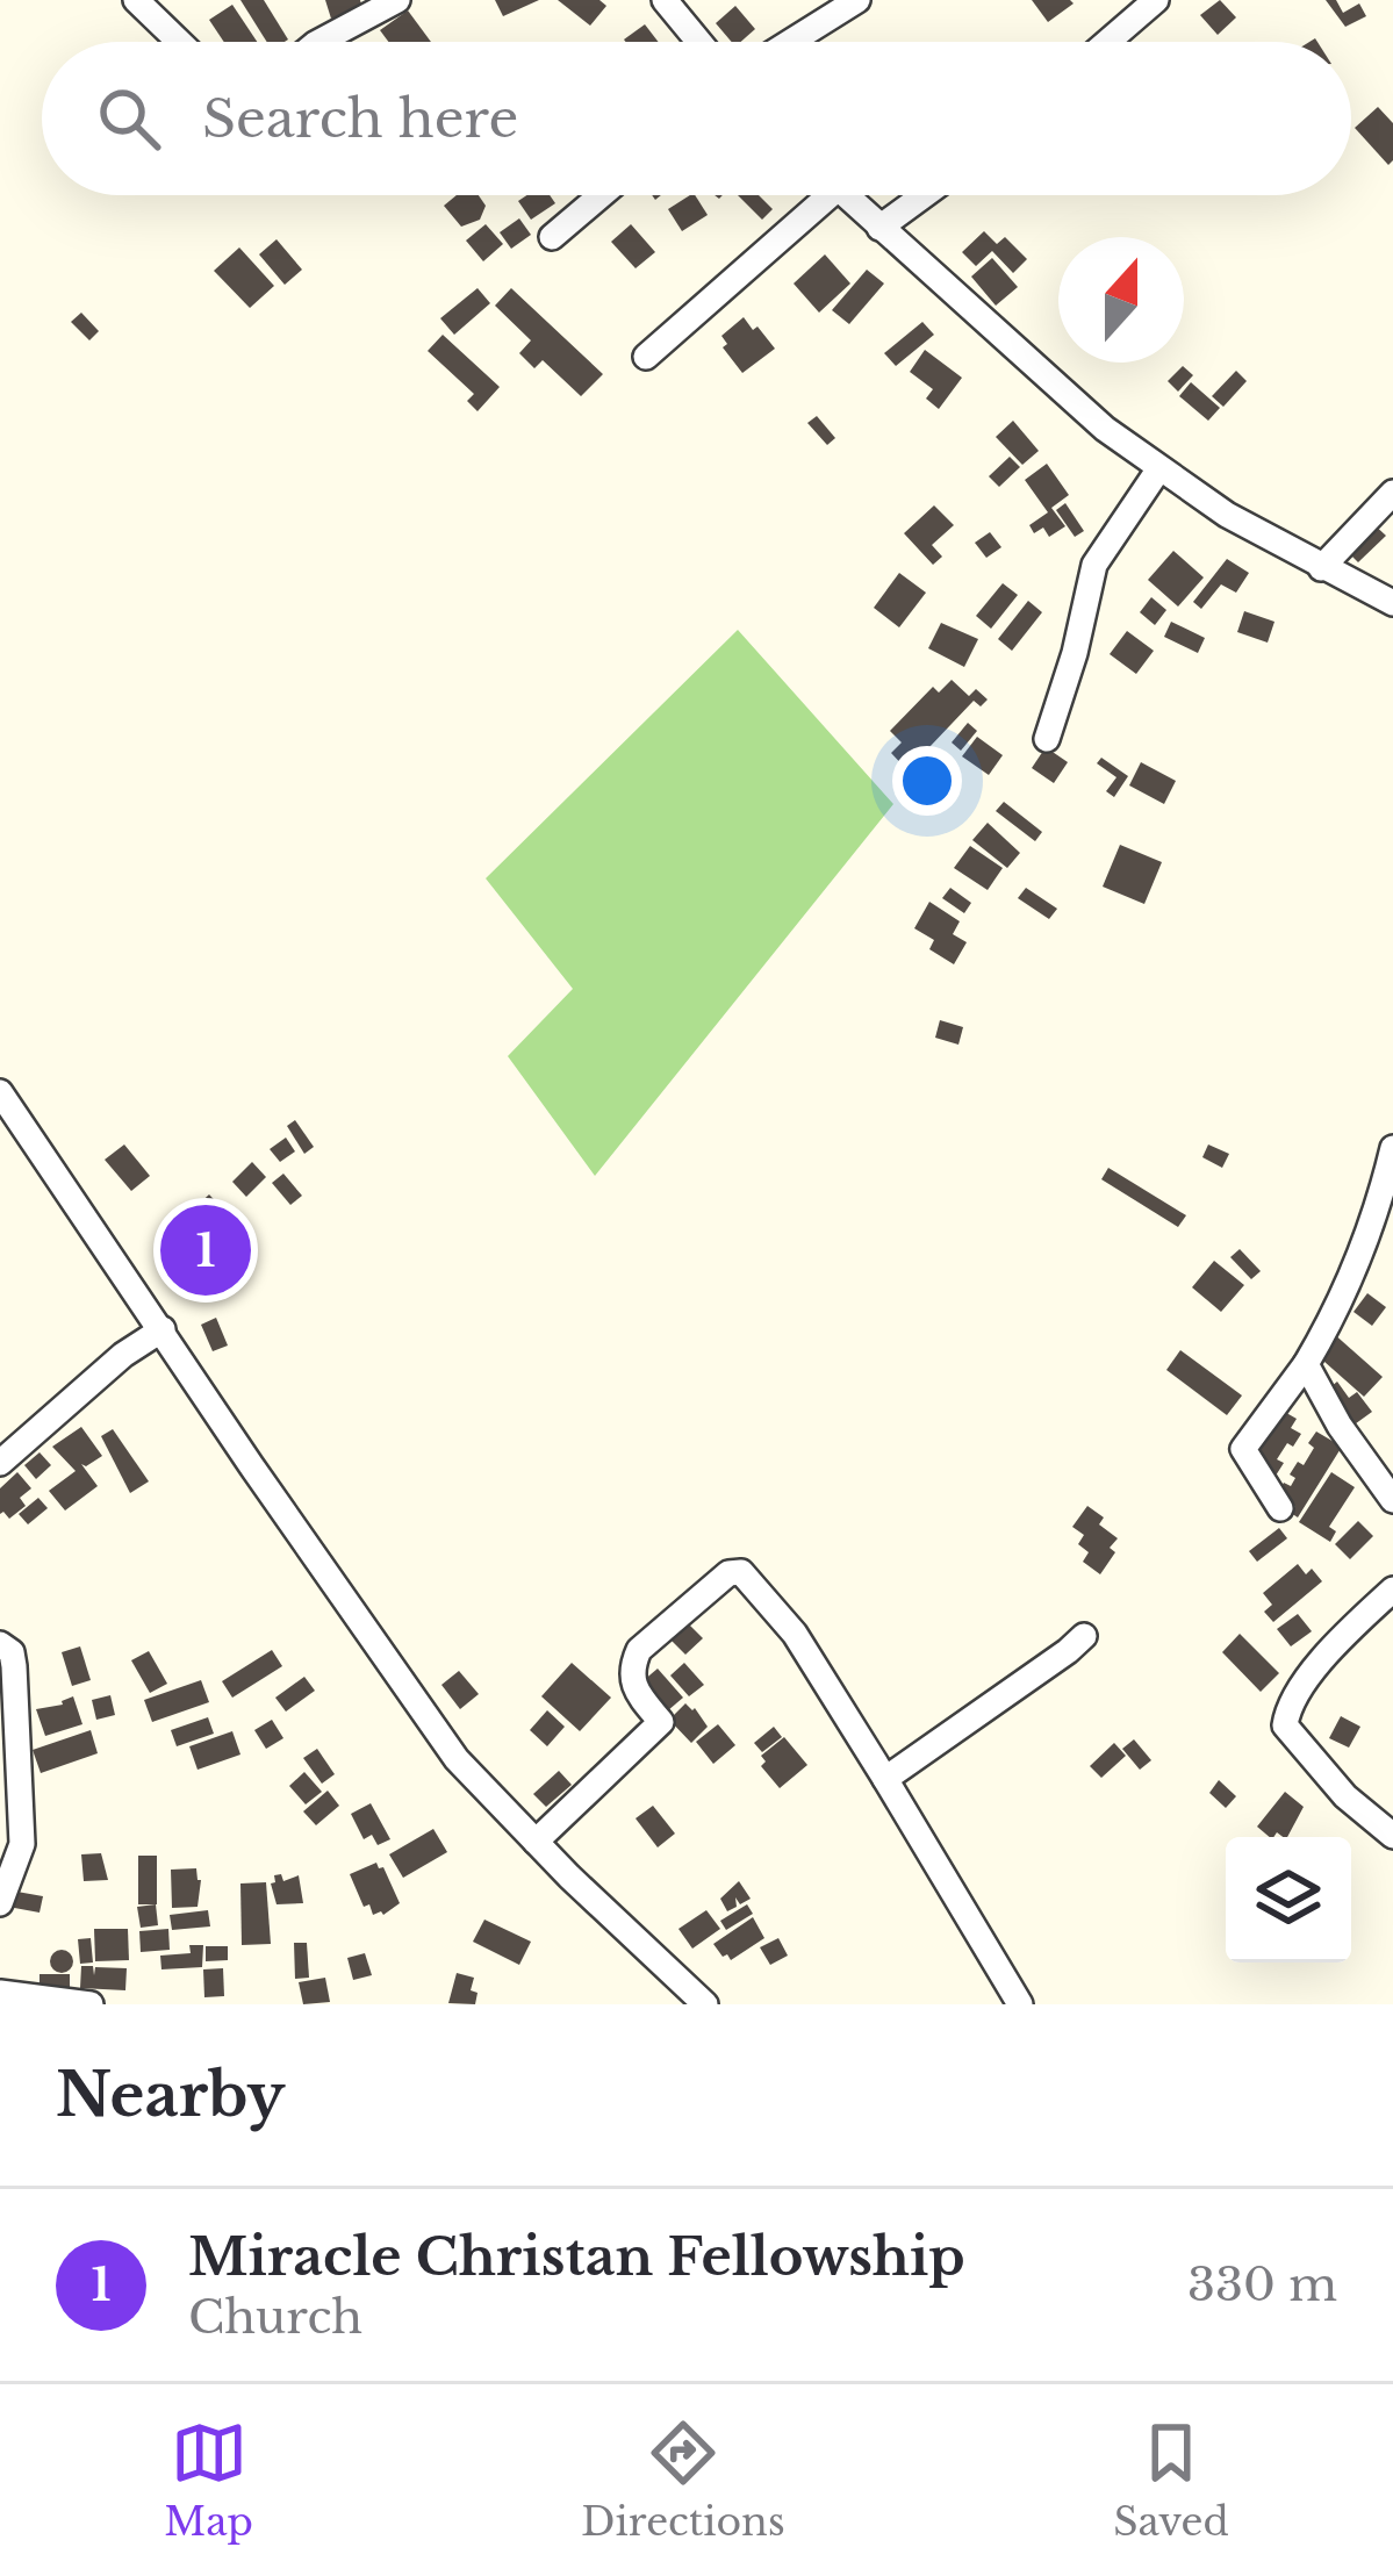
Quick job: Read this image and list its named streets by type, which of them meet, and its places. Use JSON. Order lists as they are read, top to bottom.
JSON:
{
  "north": "top",
  "page": {
    "search": "Search here",
    "pins": "1",
    "heading": "Nearby",
    "list": [
      {
        "mark": "1",
        "name": "Miracle Christan Fellowship",
        "note": "Church",
        "value": "330 m"
      }
    ],
    "nav": ["Map", "Directions", "Saved"]
  }
}
